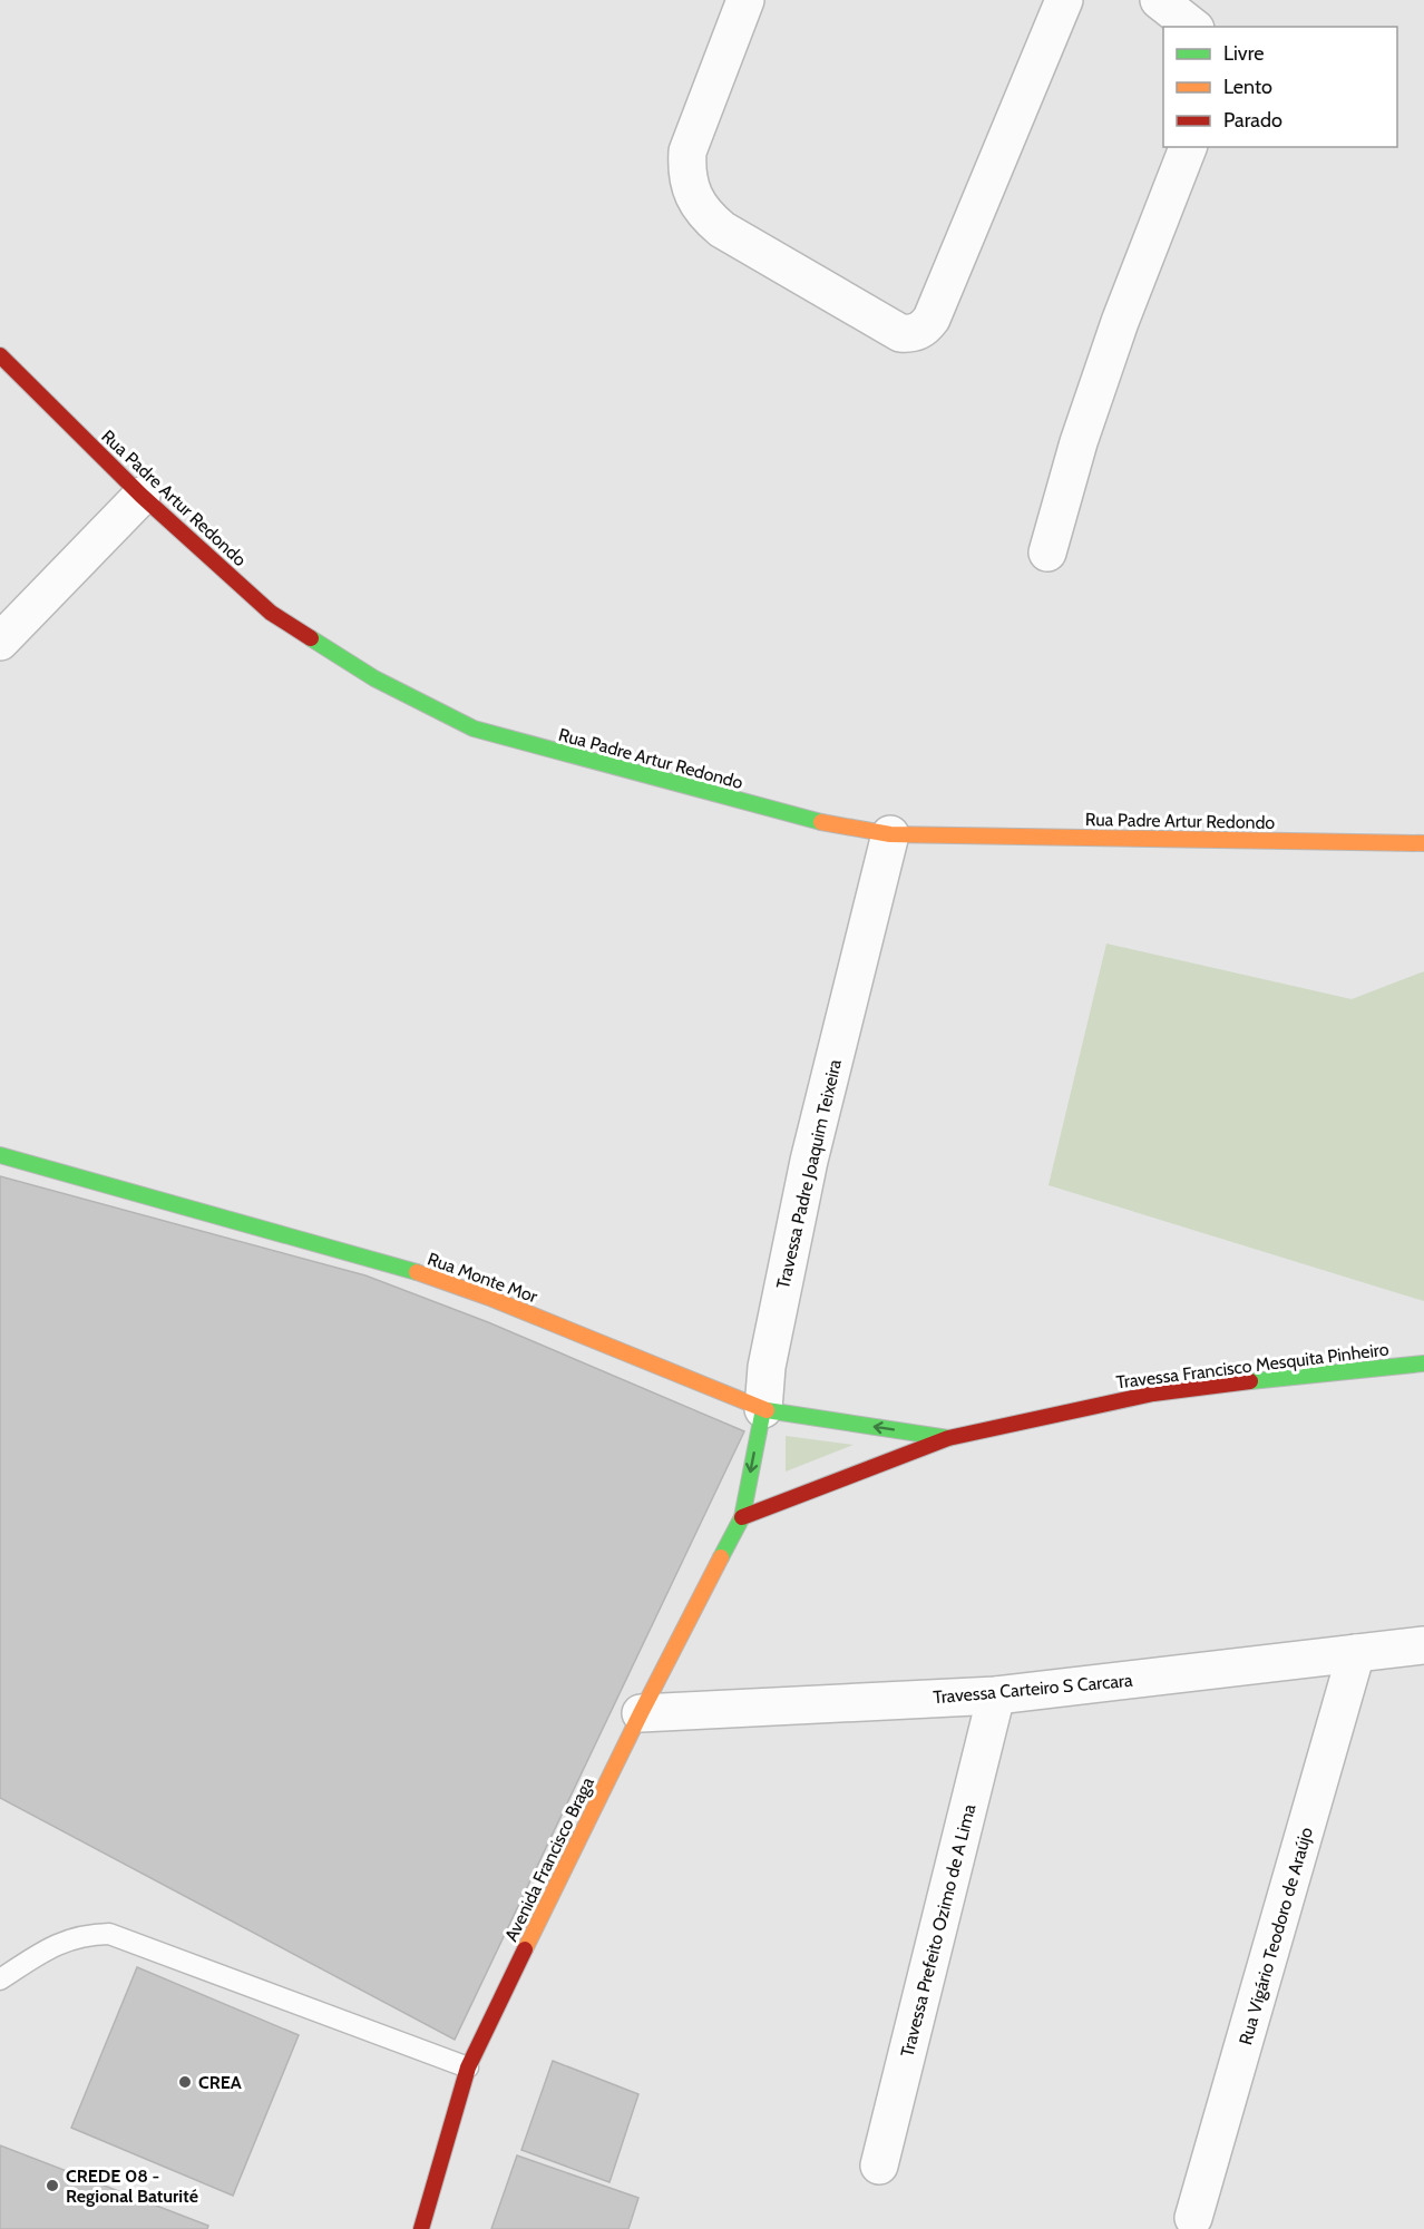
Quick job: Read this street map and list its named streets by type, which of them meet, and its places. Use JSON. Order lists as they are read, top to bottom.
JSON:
{
  "streets": {
    "street": [
      "Rua Padre Artur Redondo",
      "Travessa Padre Joaquim Teixeira",
      "Rua Monte Mor",
      "Travessa Francisco Mesquita Pinheiro",
      "Travessa Carteiro S Carcara",
      "Avenida Francisco Braga",
      "Travessa Prefeito Ozimo de A Lima",
      "Rua Vigário Teodoro de Araújo"
    ]
  },
  "crossings": [
    ["Rua Padre Artur Redondo", "Travessa Padre Joaquim Teixeira"],
    ["Travessa Padre Joaquim Teixeira", "Rua Monte Mor"],
    ["Travessa Padre Joaquim Teixeira", "Travessa Francisco Mesquita Pinheiro"],
    ["Travessa Padre Joaquim Teixeira", "Avenida Francisco Braga"],
    ["Rua Monte Mor", "Travessa Francisco Mesquita Pinheiro"],
    ["Travessa Francisco Mesquita Pinheiro", "Avenida Francisco Braga"],
    ["Travessa Carteiro S Carcara", "Avenida Francisco Braga"],
    ["Travessa Carteiro S Carcara", "Travessa Prefeito Ozimo de A Lima"],
    ["Travessa Carteiro S Carcara", "Rua Vigário Teodoro de Araújo"]
  ],
  "places": ["CREA", "CREDE 08 - Regional Baturité"],
  "legend": ["Livre", "Lento", "Parado"]
}
